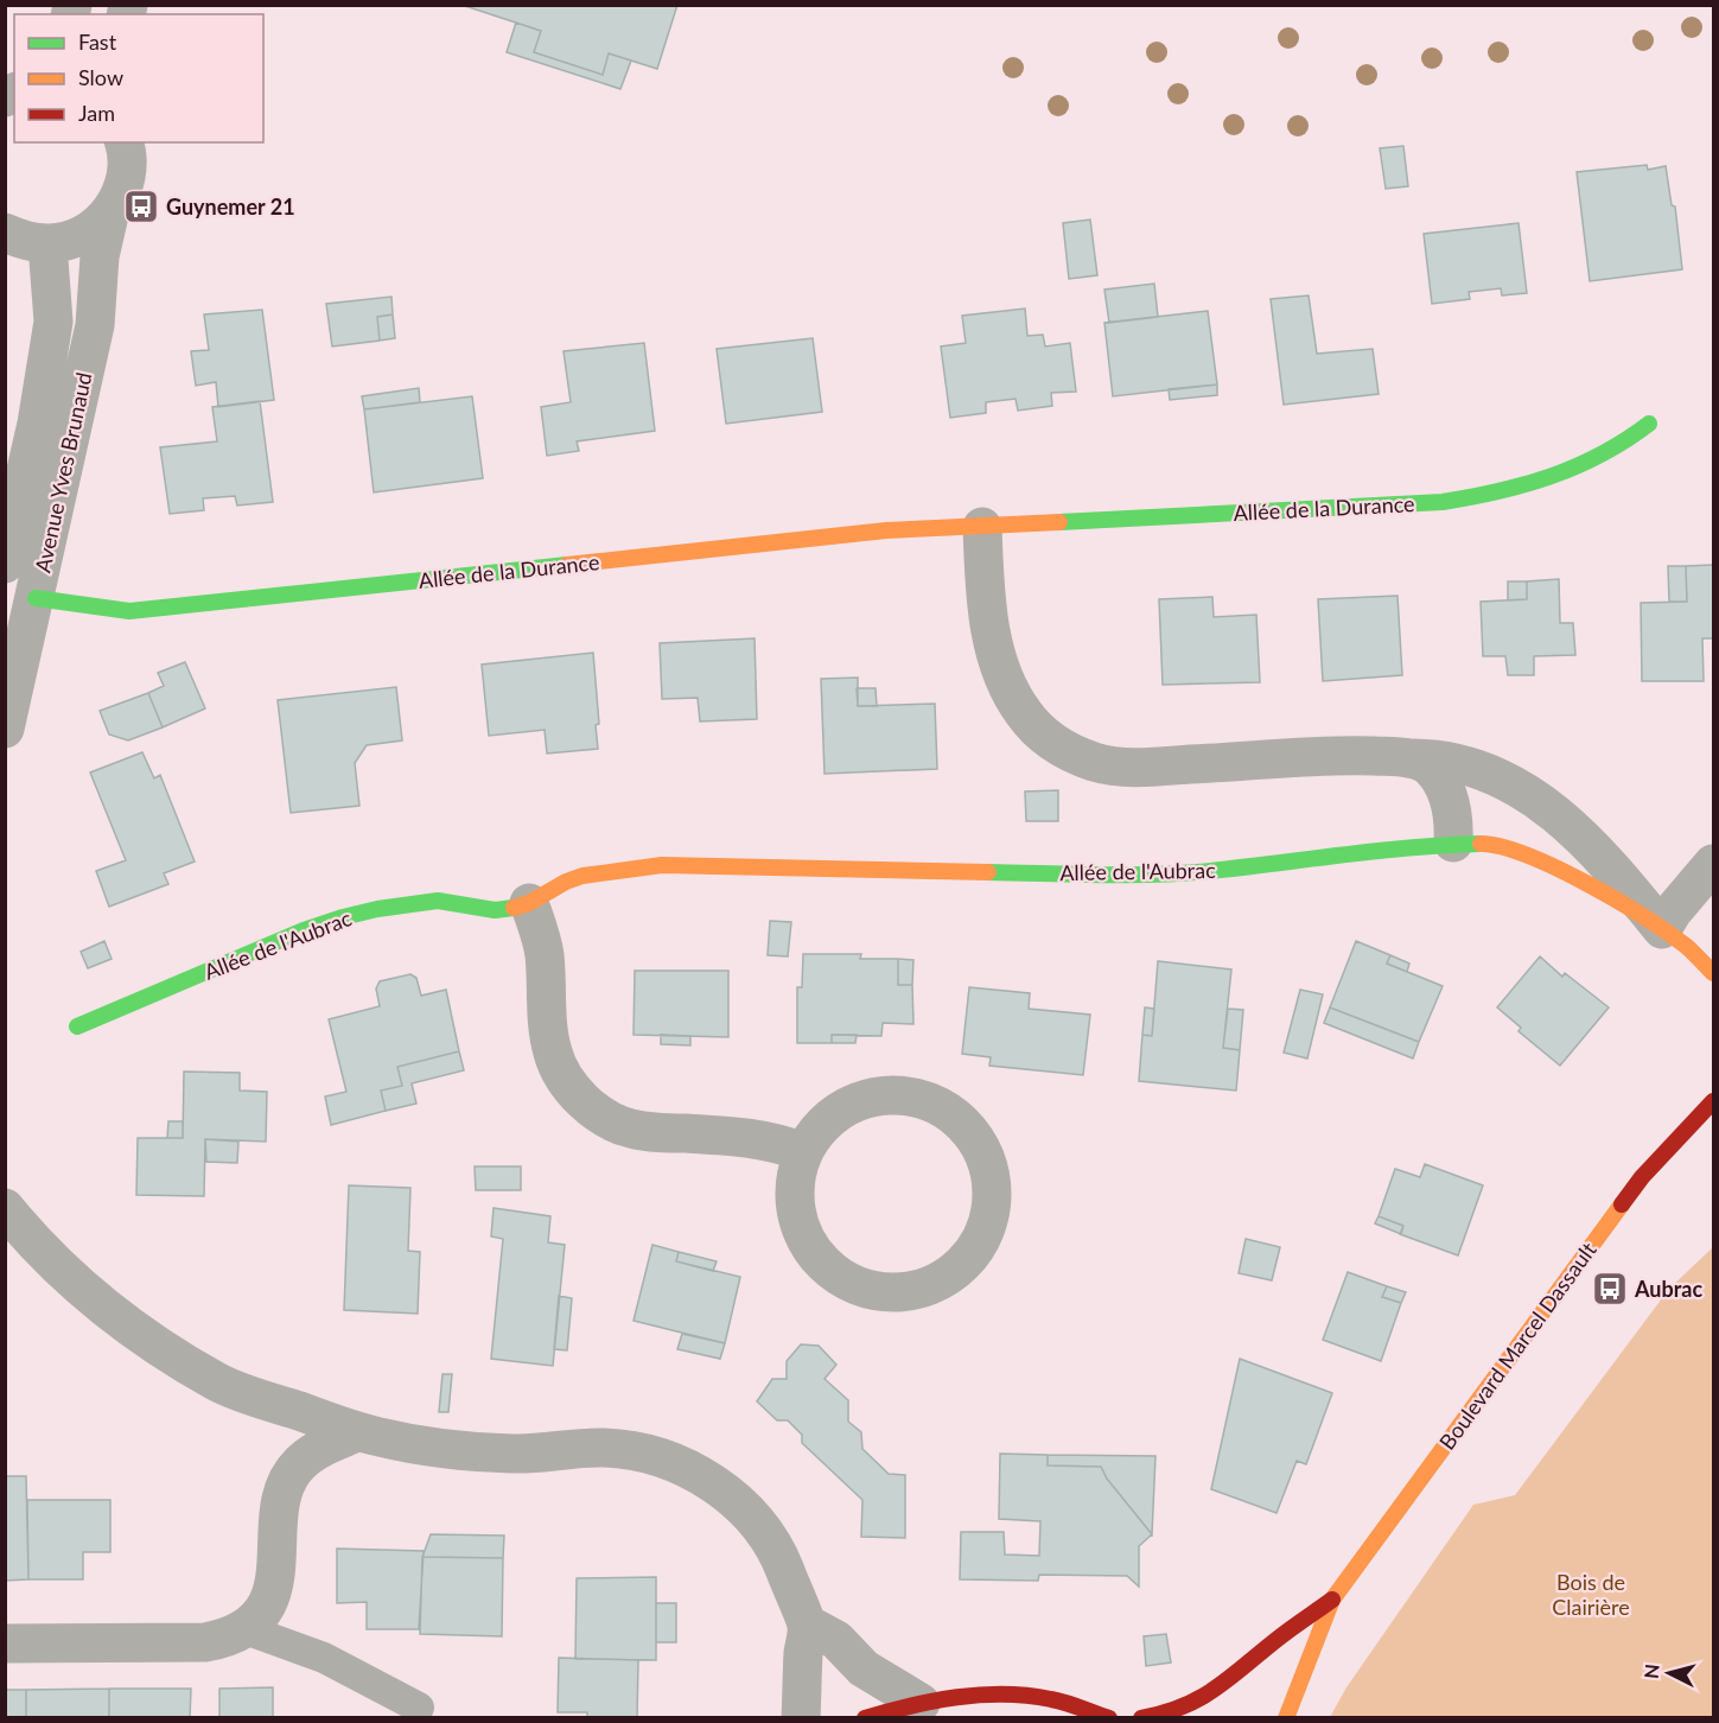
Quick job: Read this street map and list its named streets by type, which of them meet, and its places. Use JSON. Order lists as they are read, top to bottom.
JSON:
{
  "streets": {
    "street": [
      "Avenue Yves Brunaud",
      "Allée de la Durance",
      "Allée de l'Aubrac",
      "Boulevard Marcel Dassault"
    ]
  },
  "crossings": [
    ["Avenue Yves Brunaud", "Allée de la Durance"]
  ],
  "parks": ["Bois de Clairière"],
  "places": {
    "bus stop": ["Guynemer 21", "Aubrac"]
  },
  "legend": ["Fast", "Slow", "Jam"],
  "north": "left"
}
